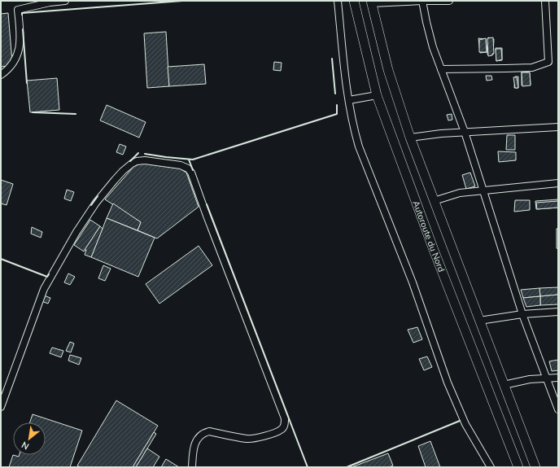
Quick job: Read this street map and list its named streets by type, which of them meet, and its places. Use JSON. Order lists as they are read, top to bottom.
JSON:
{
  "streets": {
    "highway": ["Autoroute du Nord"]
  },
  "north": "bottom left"
}
